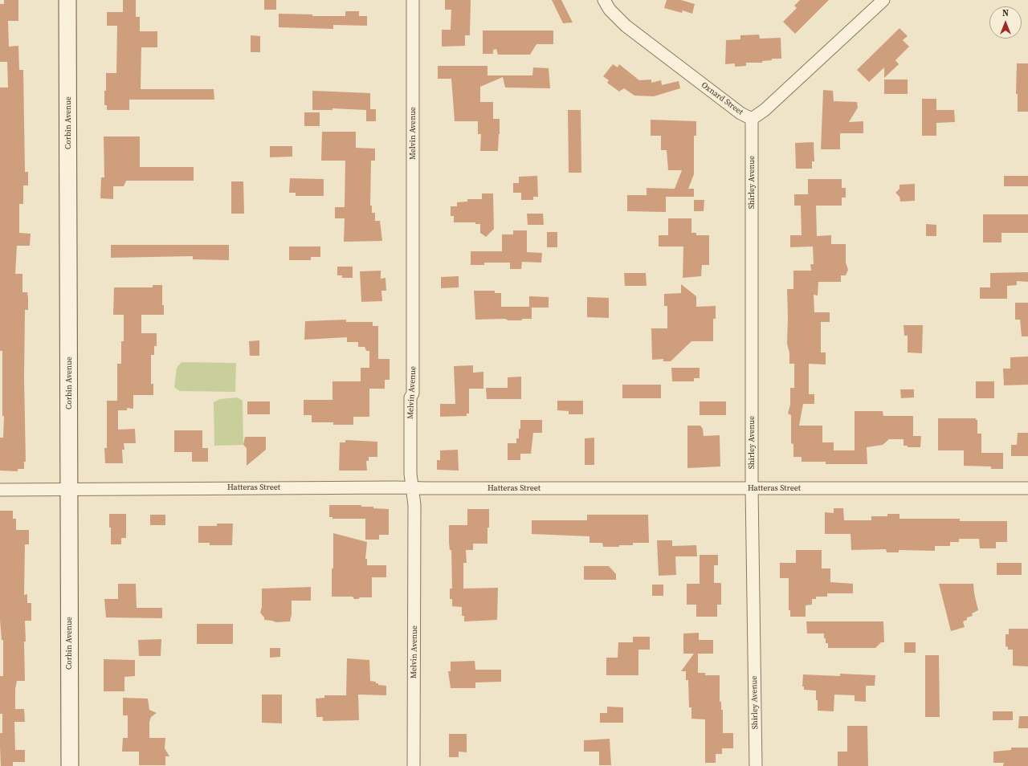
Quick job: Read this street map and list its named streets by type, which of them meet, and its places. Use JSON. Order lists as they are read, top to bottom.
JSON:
{
  "streets": {
    "main road": ["Corbin Avenue"],
    "street": [
      "Oxnard Street",
      "Melvin Avenue",
      "Shirley Avenue",
      "Hatteras Street"
    ]
  },
  "crossings": [
    ["Oxnard Street", "Shirley Avenue"],
    ["Corbin Avenue", "Hatteras Street"],
    ["Melvin Avenue", "Hatteras Street"],
    ["Shirley Avenue", "Hatteras Street"]
  ],
  "north": "top"
}
